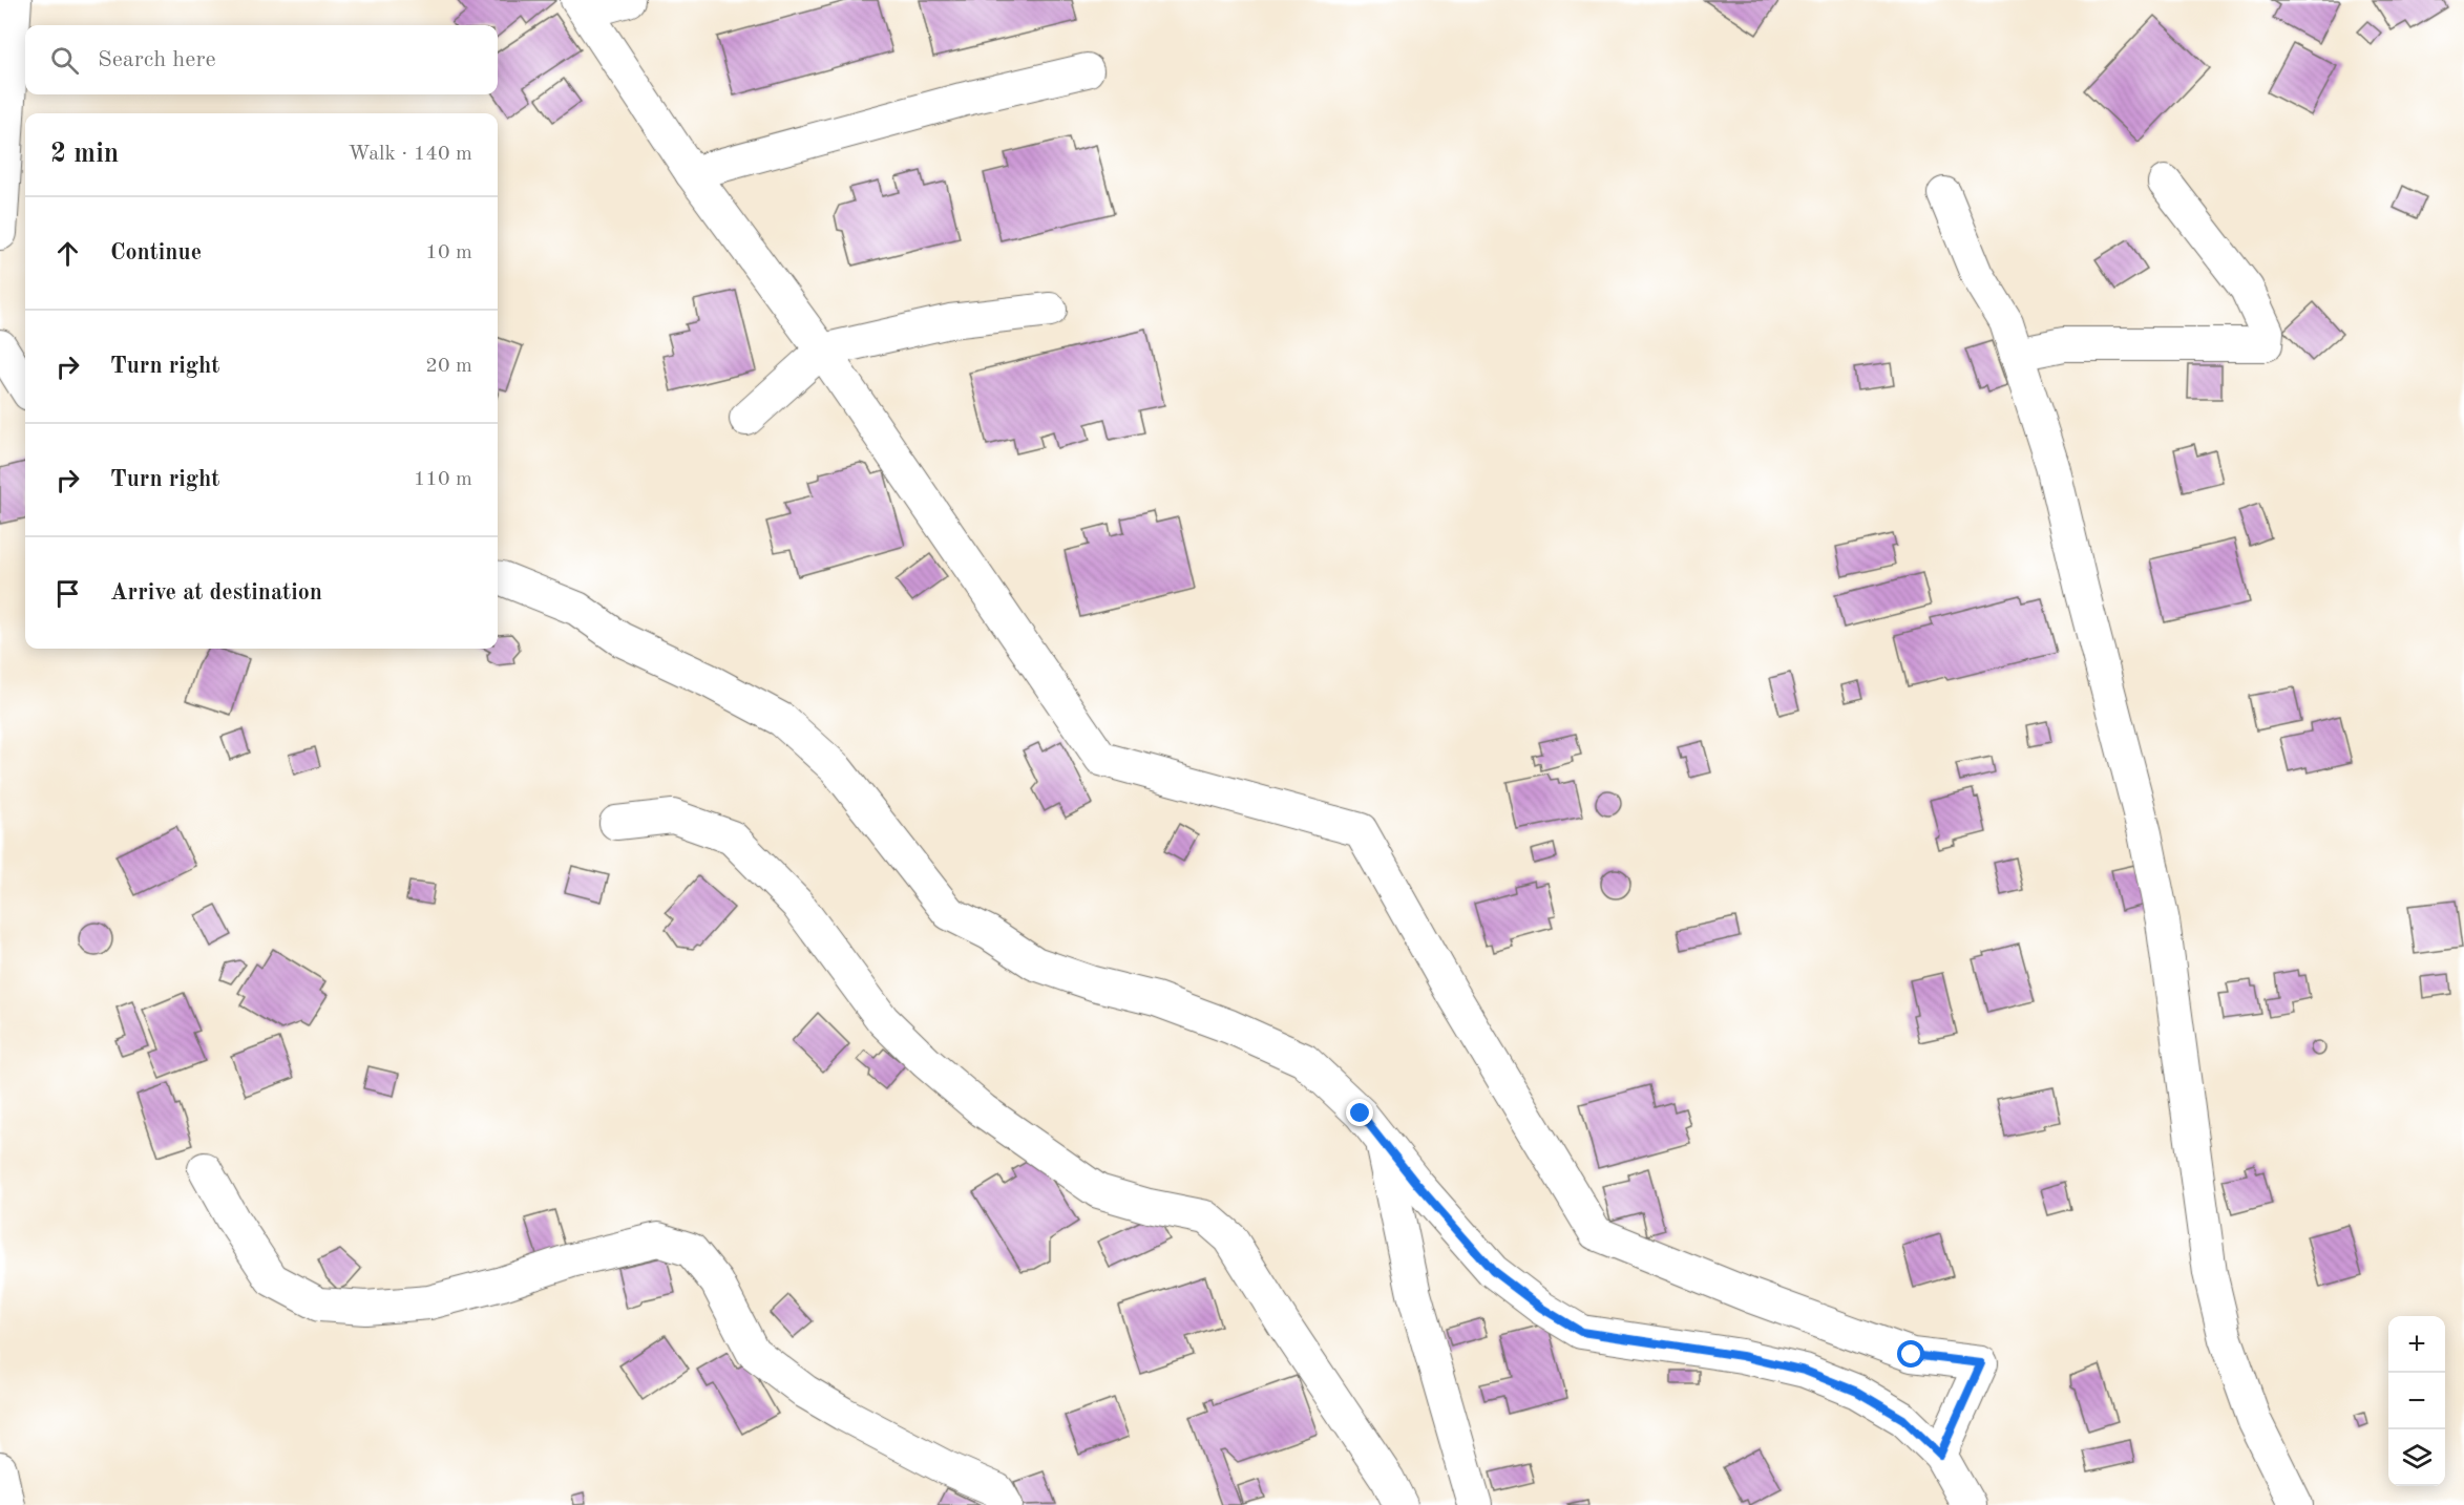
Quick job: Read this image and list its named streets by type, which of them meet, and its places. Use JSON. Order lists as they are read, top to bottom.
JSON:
{
  "page": {
    "search": "Search here",
    "heading": ["2 min", "Walk · 140 m"],
    "list": [
      ["Continue", "10 m"],
      ["Turn right", "20 m"],
      ["Turn right", "110 m"],
      "Arrive at destination"
    ],
    "map_buttons": ["+", "−"]
  }
}
